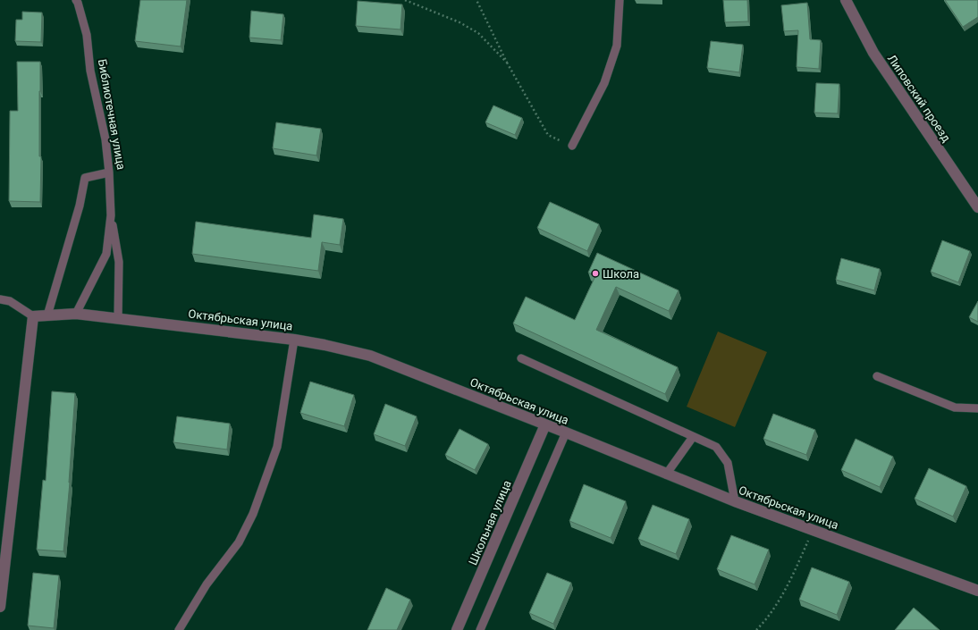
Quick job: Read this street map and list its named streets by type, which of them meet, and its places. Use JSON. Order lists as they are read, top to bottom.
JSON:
{
  "streets": {
    "street": ["Липовский проезд", "Октябрьская улица", "Школьная улица"],
    "lane": ["Библиотечная улица"]
  },
  "crossings": [
    ["Библиотечная улица", "Октябрьская улица"],
    ["Октябрьская улица", "Школьная улица"]
  ],
  "places": ["Школа"]
}
